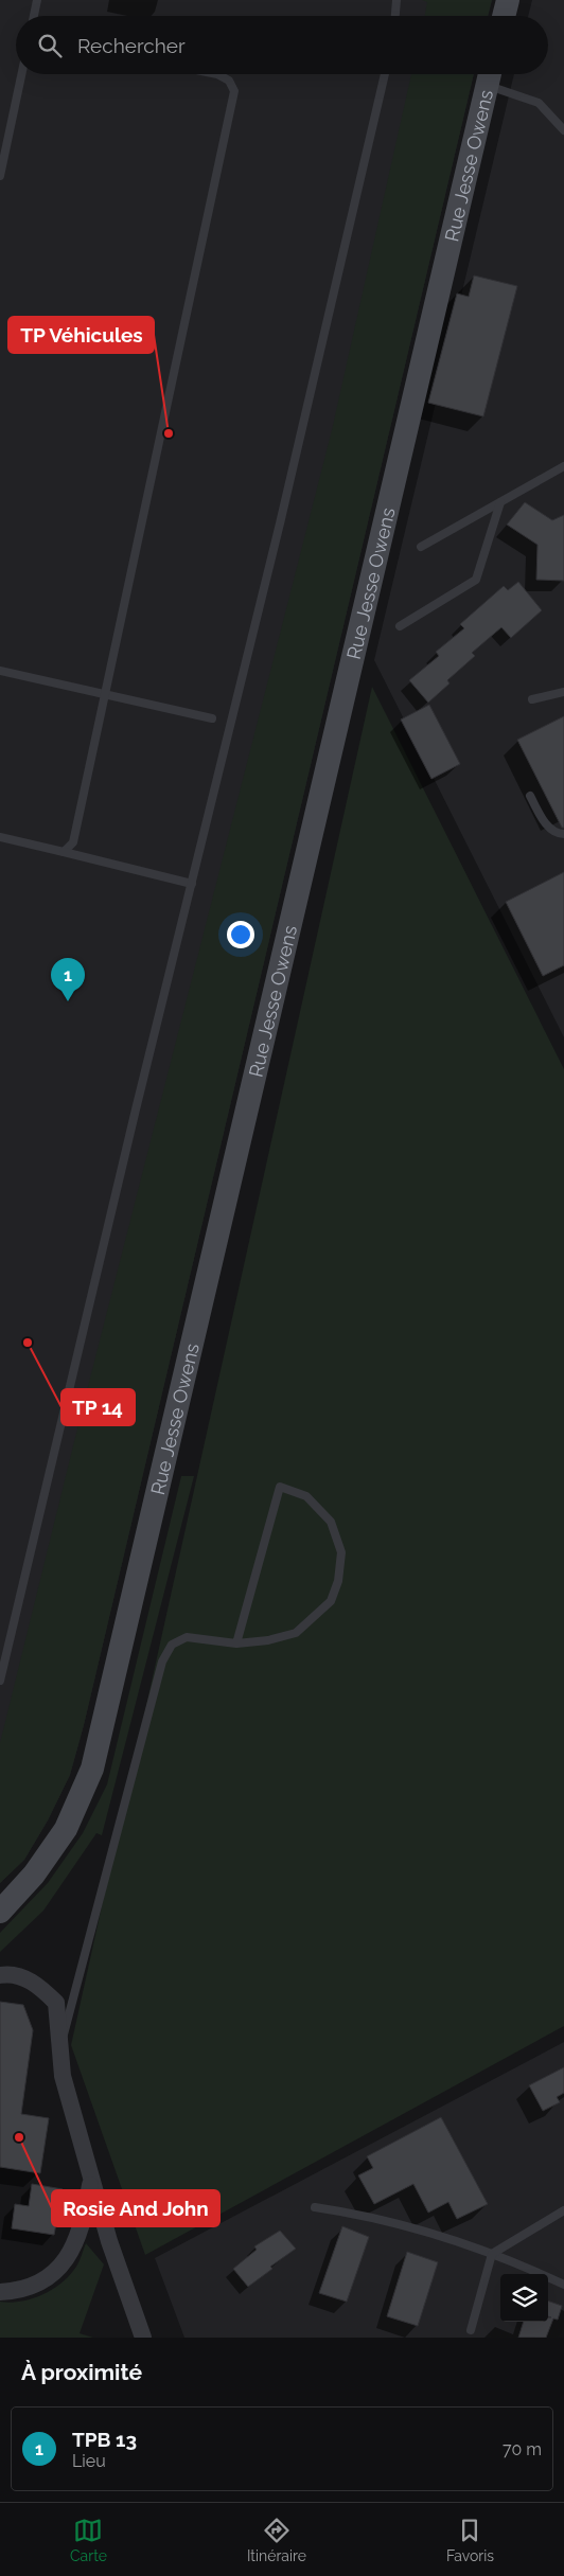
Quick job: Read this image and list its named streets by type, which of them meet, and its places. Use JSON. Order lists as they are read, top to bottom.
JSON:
{
  "streets": {
    "main road": ["Rue Jesse Owens"]
  },
  "places": ["TP Véhicules", "TP 14", "Rosie And John"],
  "page": {
    "search": "Rechercher",
    "pins": "1",
    "heading": "À proximité",
    "list": [
      {
        "mark": "1",
        "name": "TPB 13",
        "note": "Lieu",
        "value": "70 m"
      }
    ],
    "nav": ["Carte", "Itinéraire", "Favoris"]
  }
}
